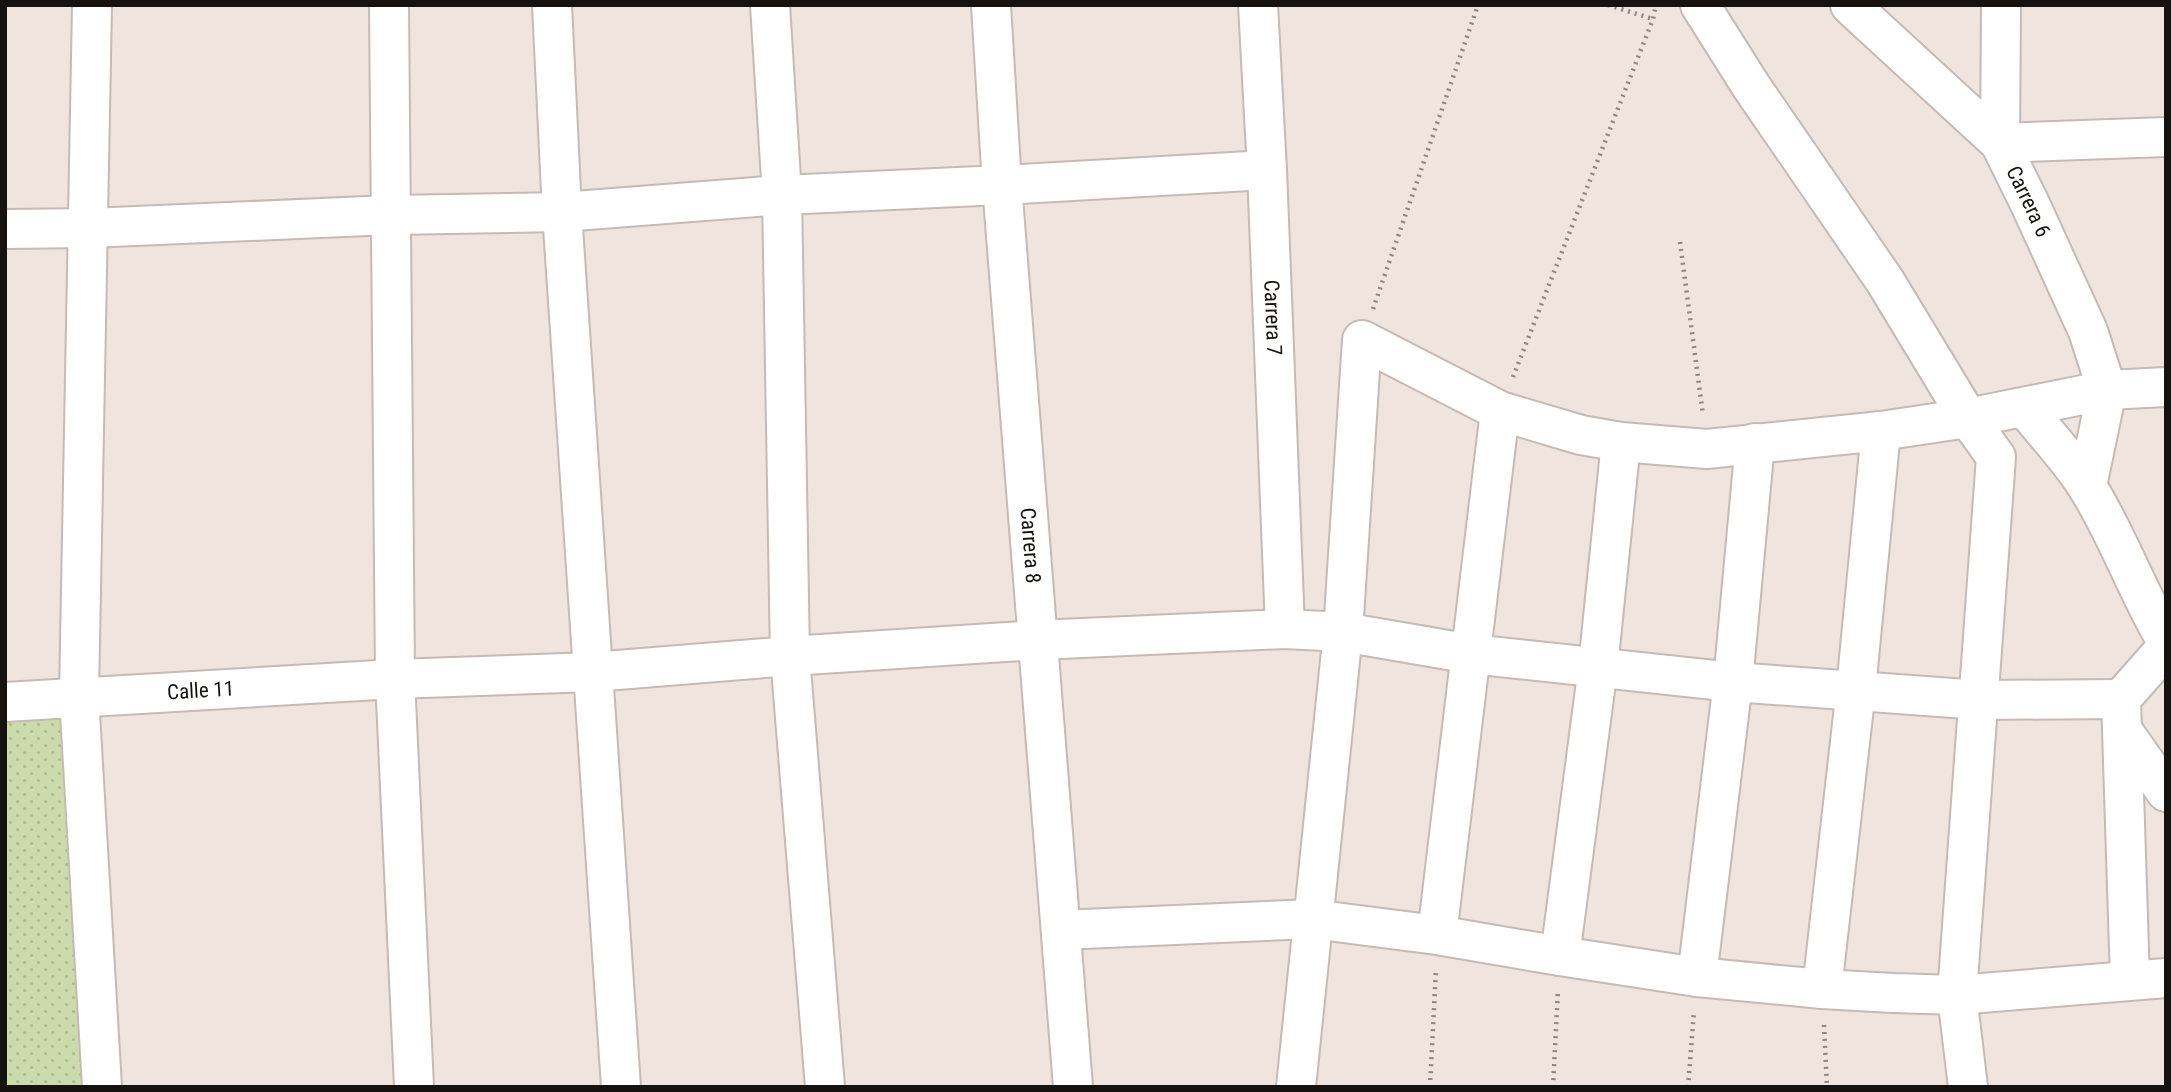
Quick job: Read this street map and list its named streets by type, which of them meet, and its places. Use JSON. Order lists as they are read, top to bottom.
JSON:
{
  "streets": {
    "street": [
      "Carrera 6",
      "Carrera 7",
      "Carrera 8",
      "Calle 11"
    ]
  },
  "crossings": [
    ["Carrera 7", "Calle 11"],
    ["Carrera 8", "Calle 11"]
  ]
}
